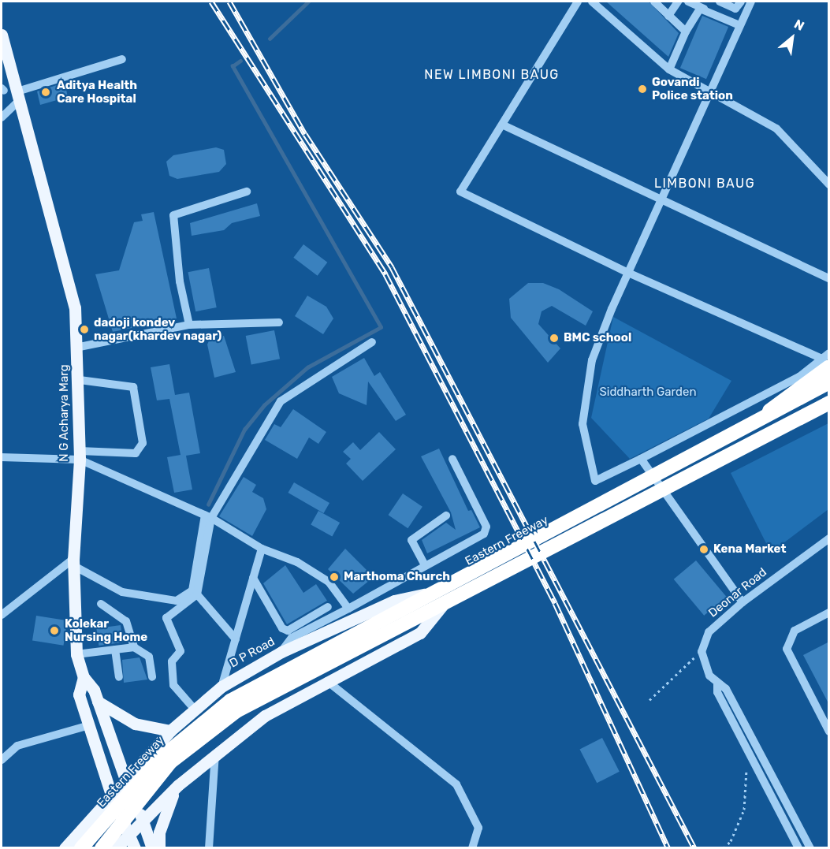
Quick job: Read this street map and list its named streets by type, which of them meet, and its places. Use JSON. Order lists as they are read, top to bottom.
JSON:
{
  "streets": {
    "highway": ["Eastern Freeway"],
    "main road": ["N G Acharya Marg", "D P Road"],
    "street": ["Deonar Road"]
  },
  "crossings": [
    ["N G Acharya Marg", "D P Road"],
    ["Eastern Freeway", "D P Road"]
  ],
  "districts": ["NEW LIMBONI BAUG", "LIMBONI BAUG"],
  "parks": ["Siddharth Garden"],
  "places": [
    "Govandi Police station",
    "Aditya Health Care Hospital",
    "dadoji kondev nagar(khardev nagar)",
    "BMC school",
    "Kena Market",
    "Marthoma Church",
    "Kolekar Nursing Home"
  ],
  "north": "top right"
}
